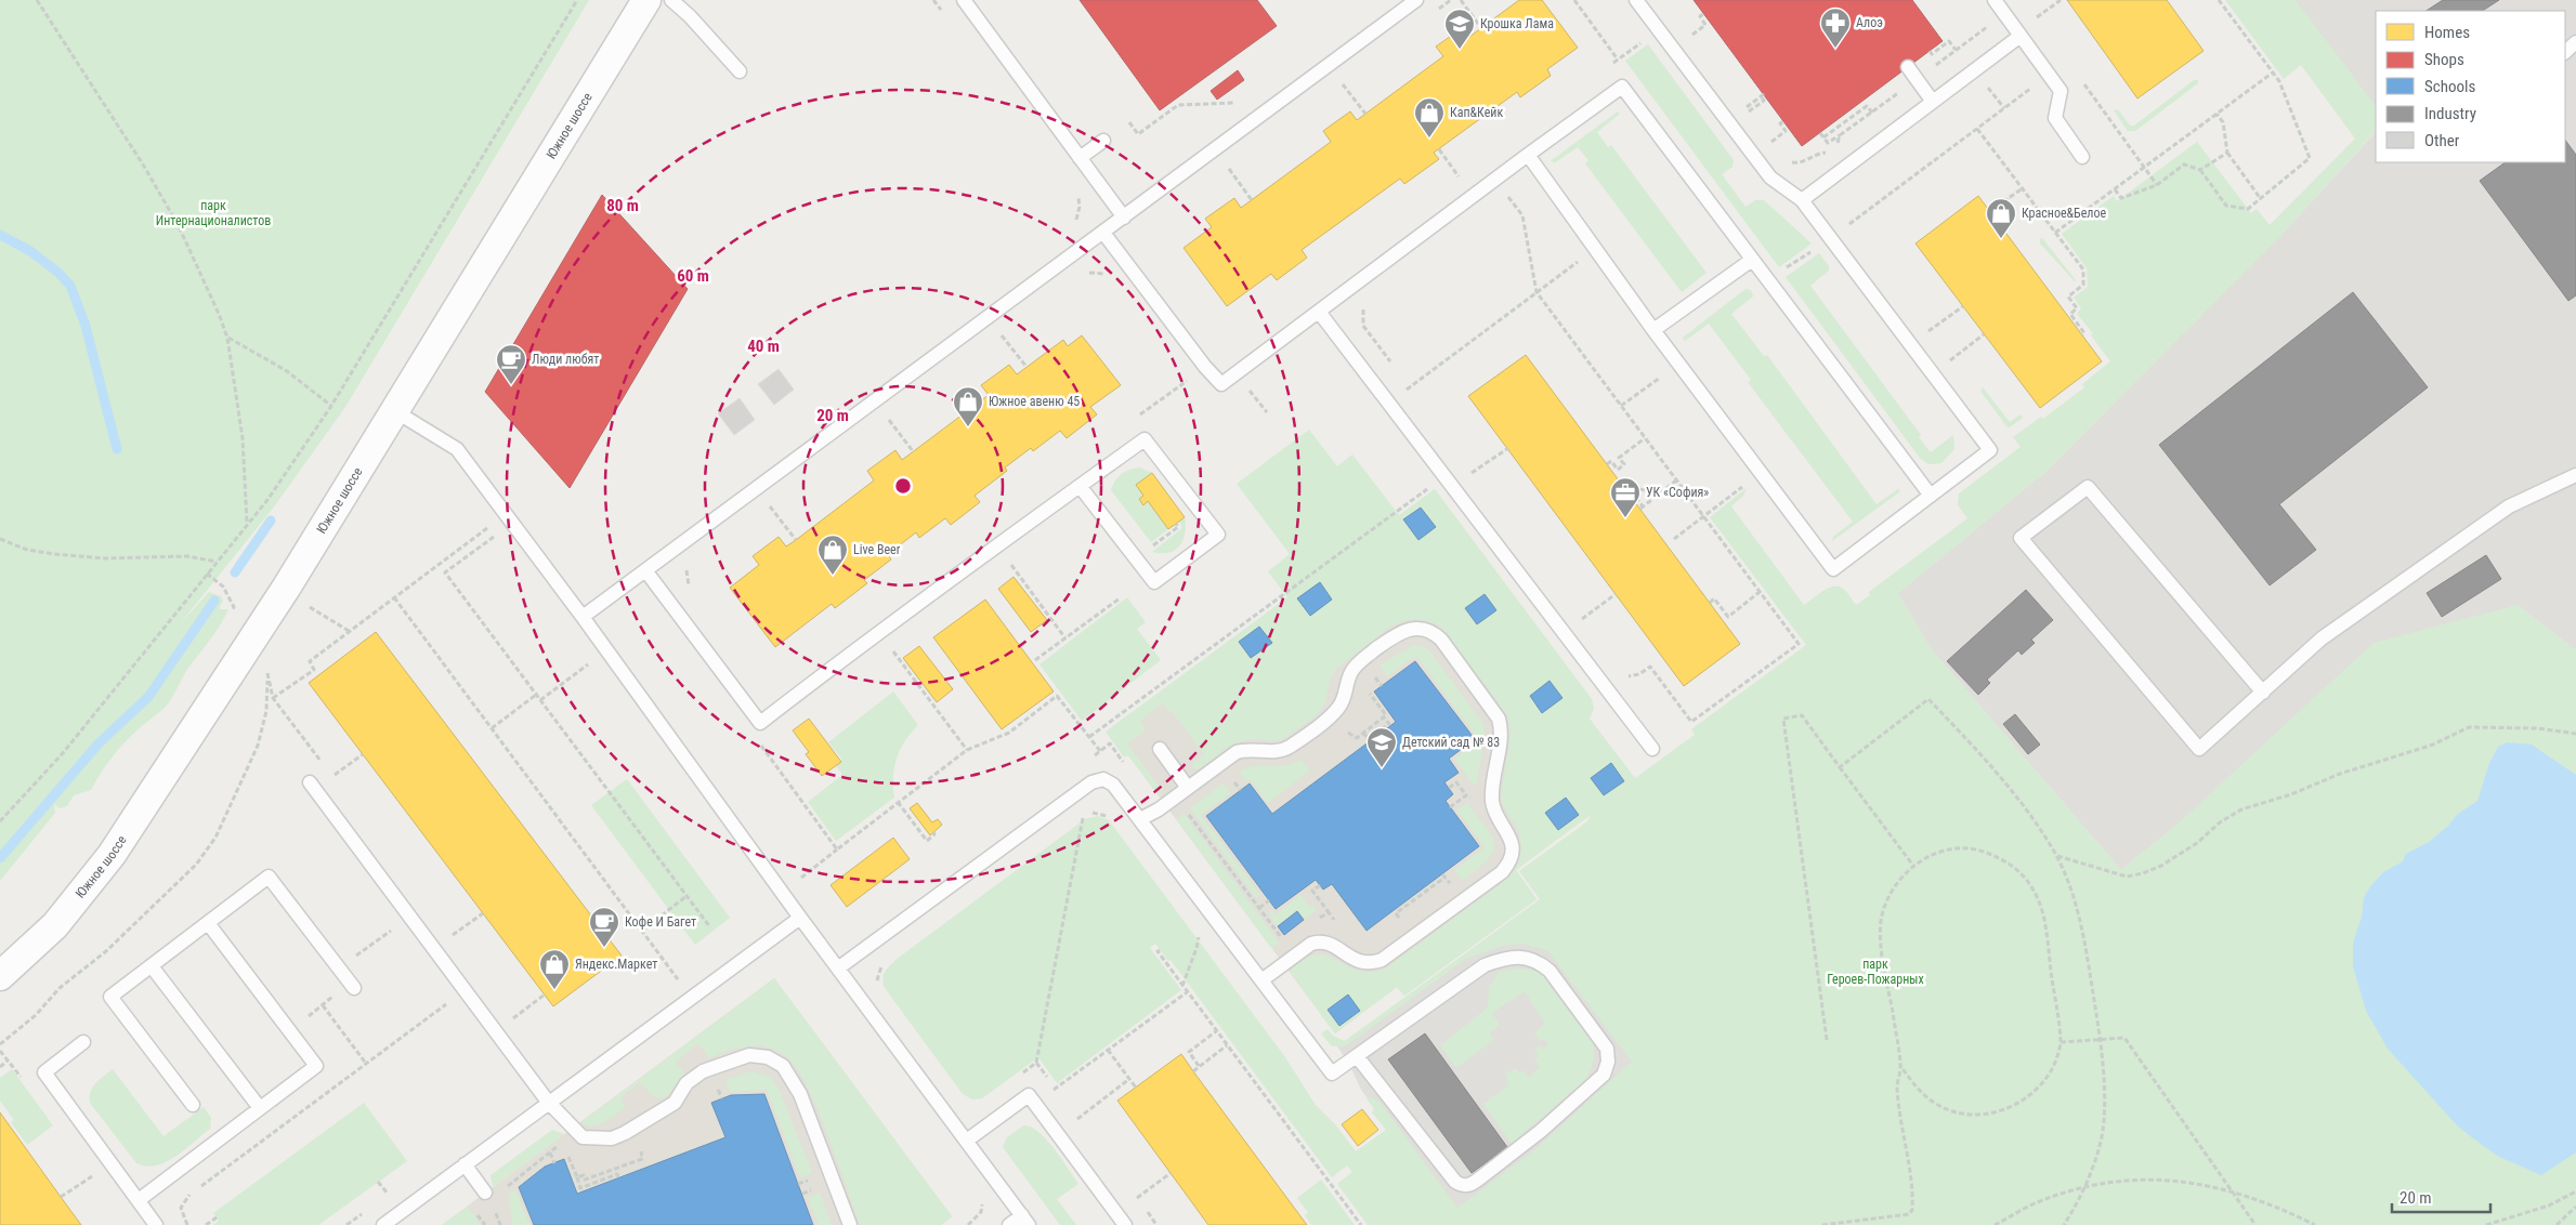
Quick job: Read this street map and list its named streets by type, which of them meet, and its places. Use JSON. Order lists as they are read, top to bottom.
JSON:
{
  "streets": {
    "street": ["Южное шоссе"]
  },
  "parks": ["парк Интернационалистов", "парк Героев-Пожарных"],
  "places": {
    "pharmacy": ["Алоэ"],
    "school or university": ["Крошка Лама", "Детский сад № 83"],
    "shop": [
      "Кап&Кейк",
      "Красное&Белое",
      "Южное авеню 45",
      "Live Beer",
      "Яндекс.Маркет"
    ],
    "cafe": ["Люди любят", "Кофе И Багет"],
    "office": ["УК «София»"]
  },
  "legend": [
    "Homes",
    "Shops",
    "Schools",
    "Industry",
    "Other"
  ],
  "scale_bar": "20 m",
  "rings": [
    "80 m",
    "60 m",
    "40 m",
    "20 m"
  ]
}
